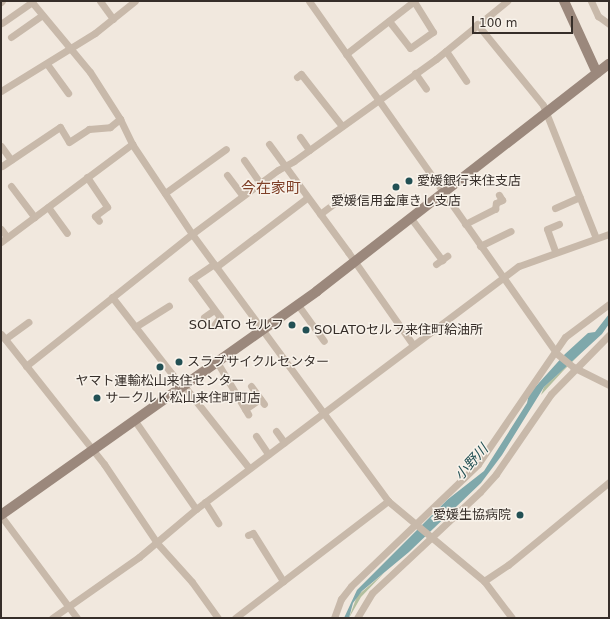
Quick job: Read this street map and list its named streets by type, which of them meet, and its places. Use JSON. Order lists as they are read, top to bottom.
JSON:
{
  "districts": ["今在家町"],
  "water": ["小野川"],
  "places": [
    "愛媛銀行来住支店",
    "愛媛信用金庫きし支店",
    "SOLATO セルフ",
    "SOLATOセルフ来住町給油所",
    "スラブサイクルセンター",
    "ヤマト運輸松山来住センター",
    "サークルＫ松山来住町町店",
    "愛媛生協病院"
  ],
  "scale_bar": "100 m"
}
